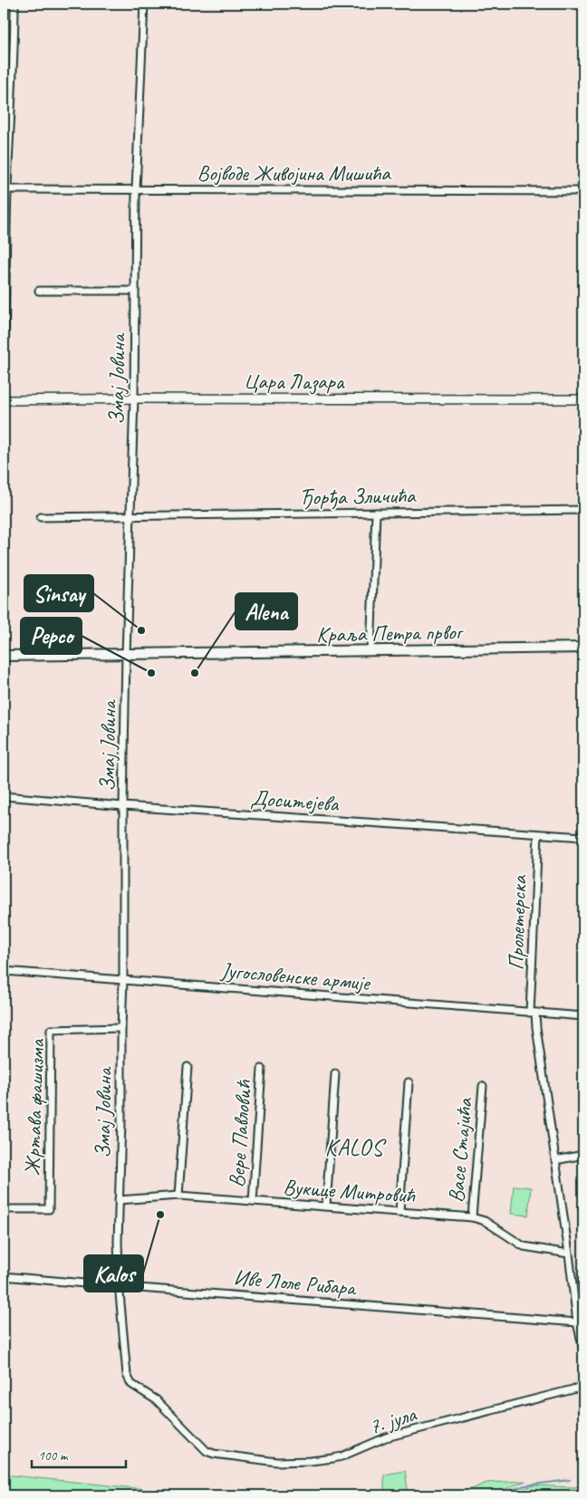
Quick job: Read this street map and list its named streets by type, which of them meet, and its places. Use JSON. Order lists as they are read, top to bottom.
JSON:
{
  "streets": {
    "main road": ["Краља Петра првог"],
    "street": [
      "Војводе Живојина Мишића",
      "Змај Јовина",
      "Цара Лазара",
      "Ђорђа Зличића",
      "Доситејева",
      "Пролетерска",
      "Југословенске армије",
      "Жртава фашизма",
      "Вере Павловић",
      "Васе Стајића",
      "Вукице Митровић",
      "Иве Лоле Рибара",
      "7. јула"
    ]
  },
  "crossings": [
    ["Војводе Живојина Мишића", "Змај Јовина"],
    ["Змај Јовина", "Цара Лазара"],
    ["Змај Јовина", "Ђорђа Зличића"],
    ["Змај Јовина", "Краља Петра првог"],
    ["Змај Јовина", "Доситејева"],
    ["Змај Јовина", "Југословенске армије"],
    ["Змај Јовина", "Жртава фашизма"],
    ["Змај Јовина", "Вукице Митровић"],
    ["Змај Јовина", "Иве Лоле Рибара"],
    ["Змај Јовина", "7. јула"],
    ["Доситејева", "Пролетерска"],
    ["Пролетерска", "Југословенске армије"],
    ["Пролетерска", "Вукице Митровић"],
    ["Пролетерска", "Иве Лоле Рибара"],
    ["Вере Павловић", "Вукице Митровић"],
    ["Васе Стајића", "Вукице Митровић"]
  ],
  "districts": ["KALOS"],
  "places": [
    "Sinsay",
    "Pepco",
    "Alena",
    "Kalos"
  ],
  "scale_bar": "100 m"
}
